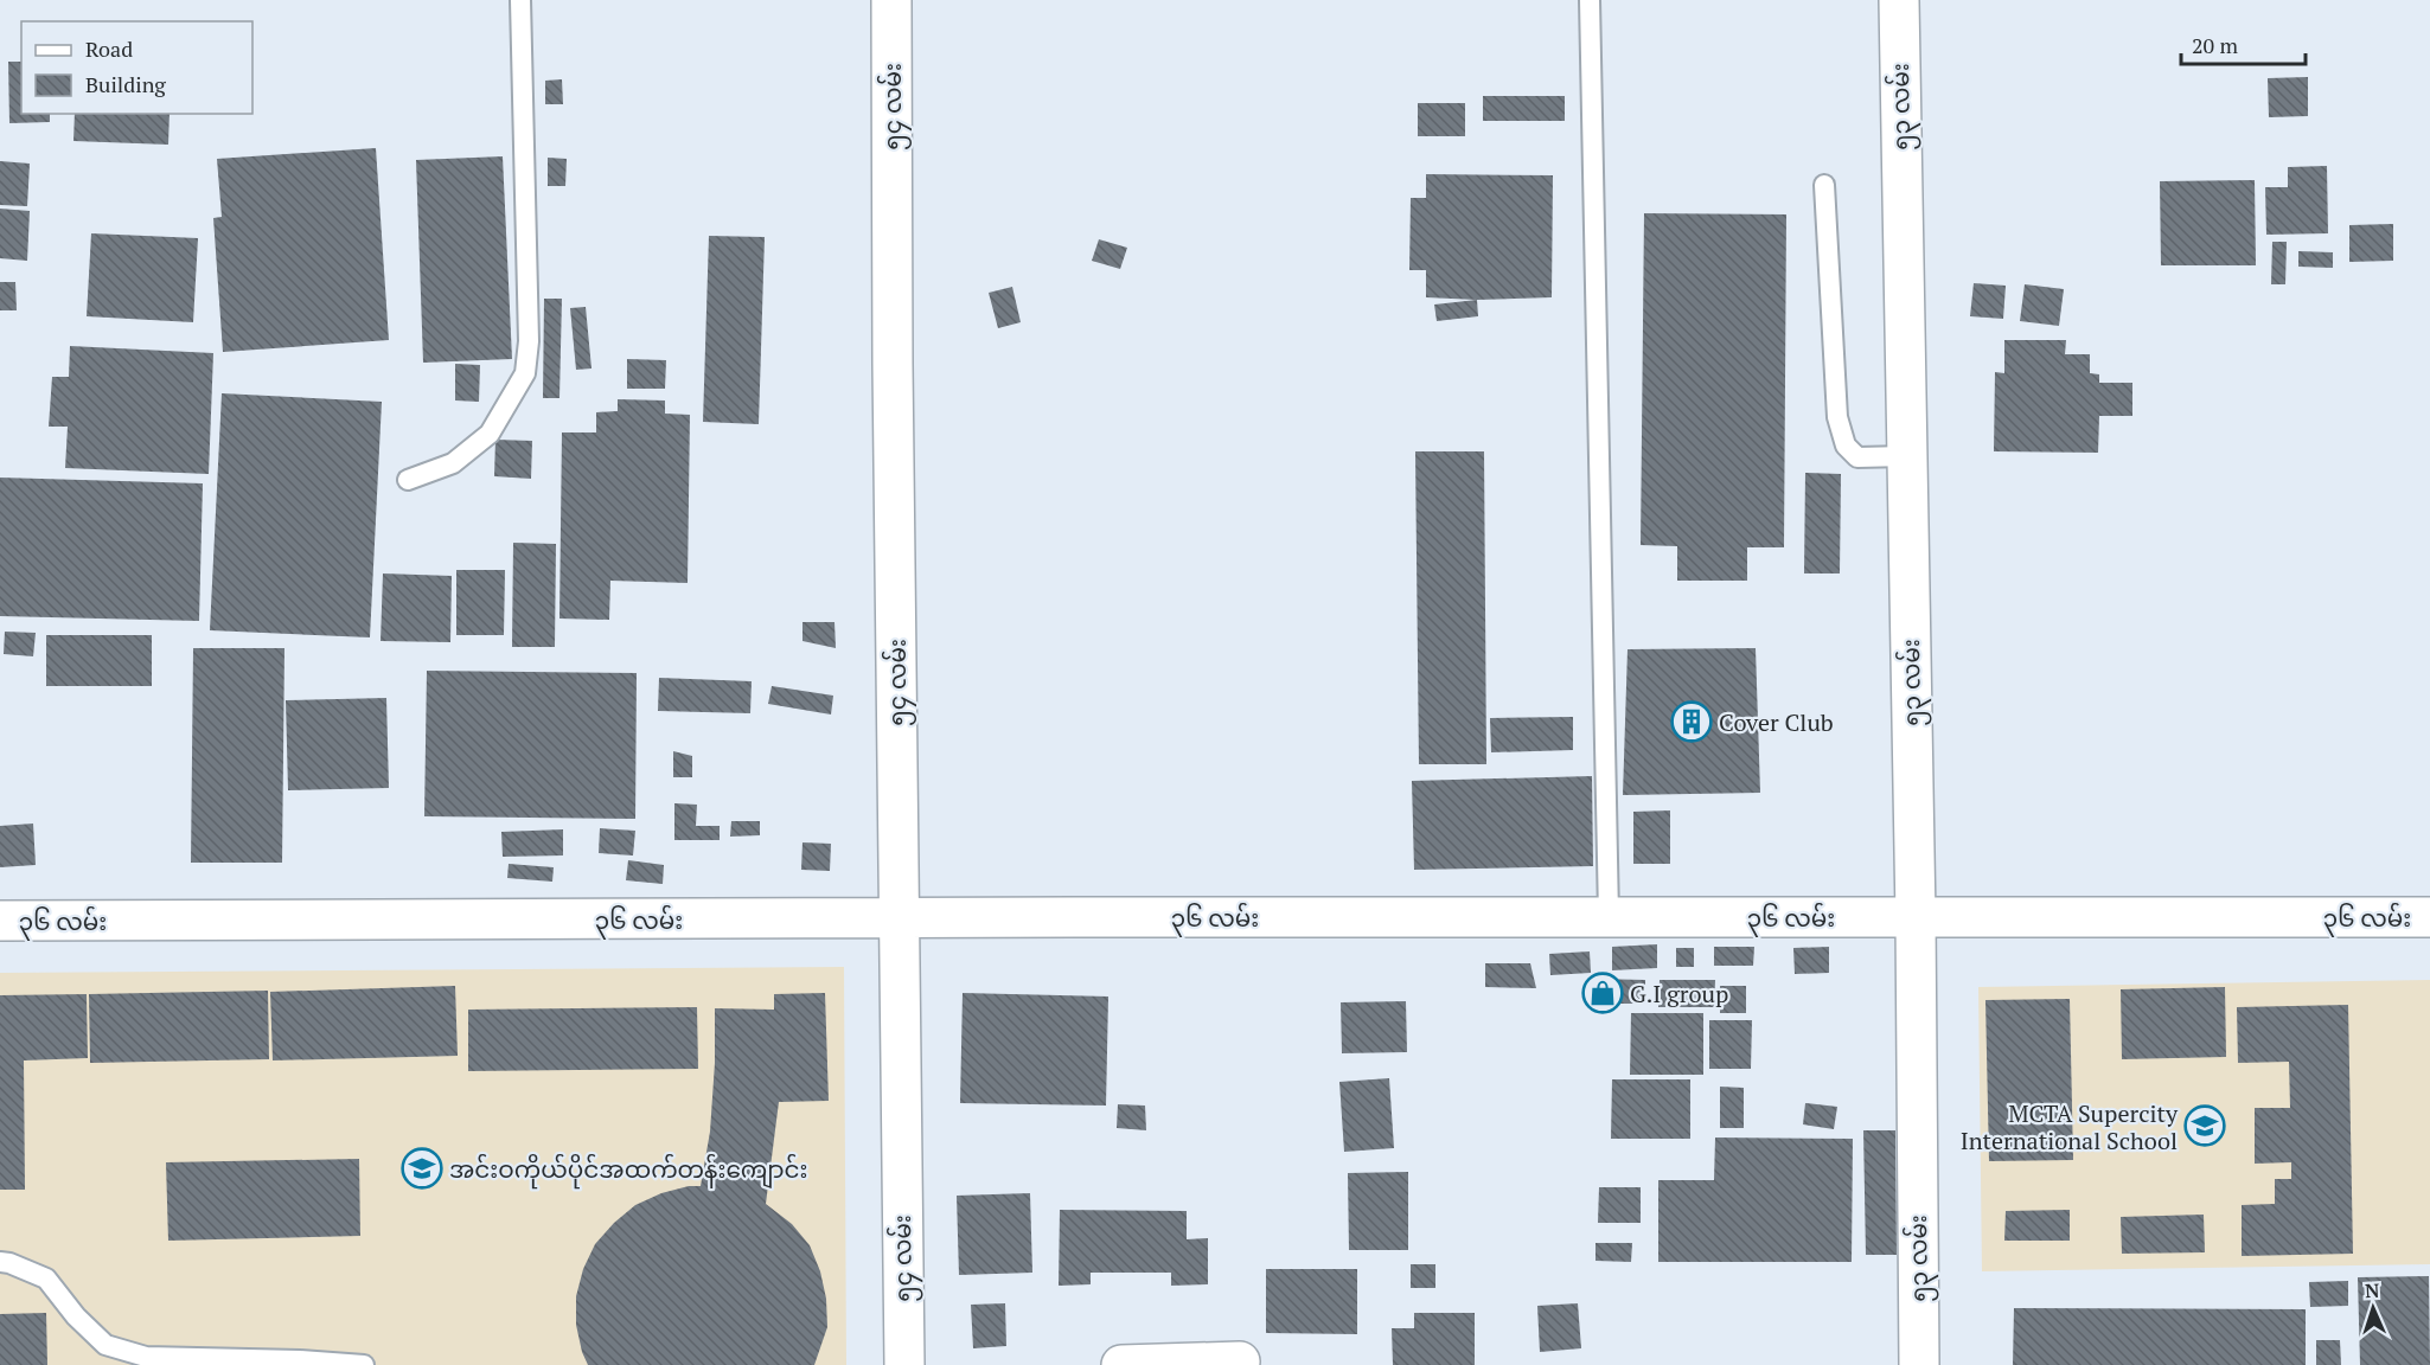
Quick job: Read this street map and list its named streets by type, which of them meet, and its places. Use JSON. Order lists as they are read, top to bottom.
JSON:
{
  "streets": {
    "street": ["၅၄ လမ်း", "၅၃ လမ်း", "၃၆ လမ်း"]
  },
  "crossings": [
    ["၅၄ လမ်း", "၃၆ လမ်း"],
    ["၅၃ လမ်း", "၃၆ လမ်း"]
  ],
  "places": {
    "building": ["Cover Club"],
    "shop": ["G.I group"],
    "school or university": ["MCTA Supercity International School", "အင်းဝကိုယ်ပိုင်အထက်တန်းကျောင်း"]
  },
  "legend": ["Road", "Building"],
  "scale_bar": "20 m",
  "north": "top"
}
